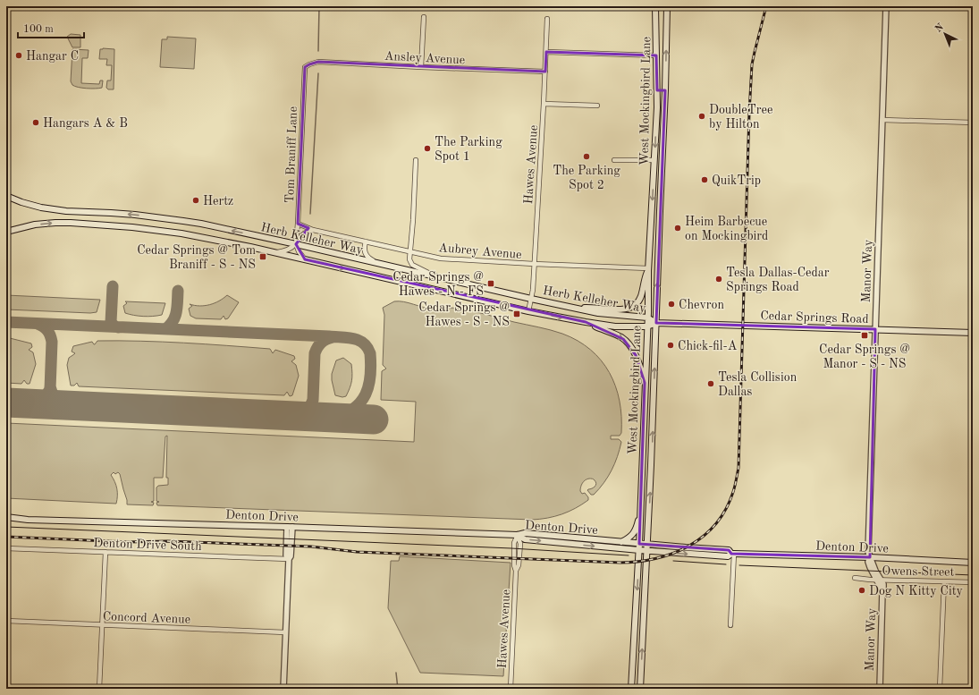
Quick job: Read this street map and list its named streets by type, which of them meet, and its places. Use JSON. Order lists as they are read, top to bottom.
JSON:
{
  "streets": {
    "main road": [
      "West Mockingbird Lane",
      "Herb Kelleher Way",
      "Cedar Springs Road",
      "Denton Drive"
    ],
    "street": [
      "Ansley Avenue",
      "Tom Braniff Lane",
      "Hawes Avenue",
      "Aubrey Avenue",
      "Manor Way",
      "Denton Drive South",
      "Owens Street",
      "Concord Avenue"
    ]
  },
  "crossings": [
    ["Ansley Avenue", "Tom Braniff Lane"],
    ["Ansley Avenue", "Hawes Avenue"],
    ["West Mockingbird Lane", "Herb Kelleher Way"],
    ["West Mockingbird Lane", "Aubrey Avenue"],
    ["West Mockingbird Lane", "Cedar Springs Road"],
    ["West Mockingbird Lane", "Denton Drive"],
    ["Tom Braniff Lane", "Herb Kelleher Way"],
    ["Tom Braniff Lane", "Aubrey Avenue"],
    ["Hawes Avenue", "Herb Kelleher Way"],
    ["Hawes Avenue", "Aubrey Avenue"],
    ["Hawes Avenue", "Denton Drive"],
    ["Herb Kelleher Way", "Cedar Springs Road"],
    ["Manor Way", "Cedar Springs Road"],
    ["Manor Way", "Denton Drive"],
    ["Manor Way", "Owens Street"]
  ],
  "places": {
    "other": [
      "Hangar C",
      "DoubleTree by Hilton",
      "Hangars A & B",
      "The Parking Spot 1",
      "The Parking Spot 2",
      "QuikTrip",
      "Hertz",
      "Heim Barbecue on Mockingbird",
      "Tesla Dallas-Cedar Springs Road",
      "Chevron",
      "Chick-fil-A",
      "Tesla Collision Dallas",
      "Dog N Kitty City"
    ],
    "transit": [
      "Cedar Springs @ Tom Braniff - S - NS",
      "Cedar Springs @ Hawes - N - FS",
      "Cedar Springs @ Hawes - S - NS",
      "Cedar Springs @ Manor - S - NS"
    ]
  },
  "scale_bar": "100 m",
  "north": "top left"
}
